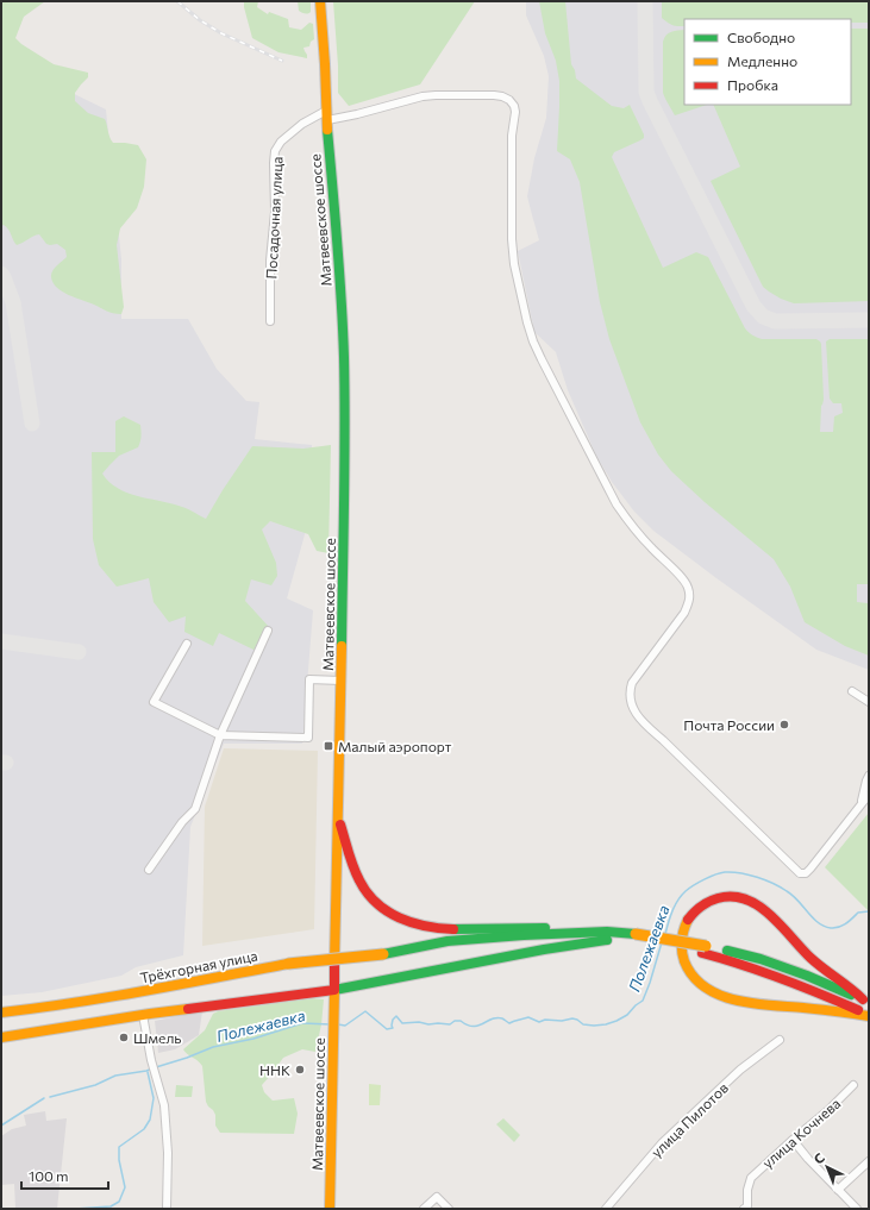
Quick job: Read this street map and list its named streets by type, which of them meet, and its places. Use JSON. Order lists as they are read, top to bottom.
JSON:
{
  "streets": {
    "main road": ["Матвеевское шоссе", "Трёхгорная улица"],
    "street": ["Посадочная улица", "улица Пилотов", "улица Кочнева"]
  },
  "crossings": [
    ["Посадочная улица", "Матвеевское шоссе"]
  ],
  "water": ["Полежаевка"],
  "places": {
    "other": ["Почта России", "Шмель", "ННК"],
    "transit": ["Малый аэропорт"]
  },
  "legend": ["Свободно", "Медленно", "Пробка"],
  "scale_bar": "100 m",
  "north": "top left"
}
